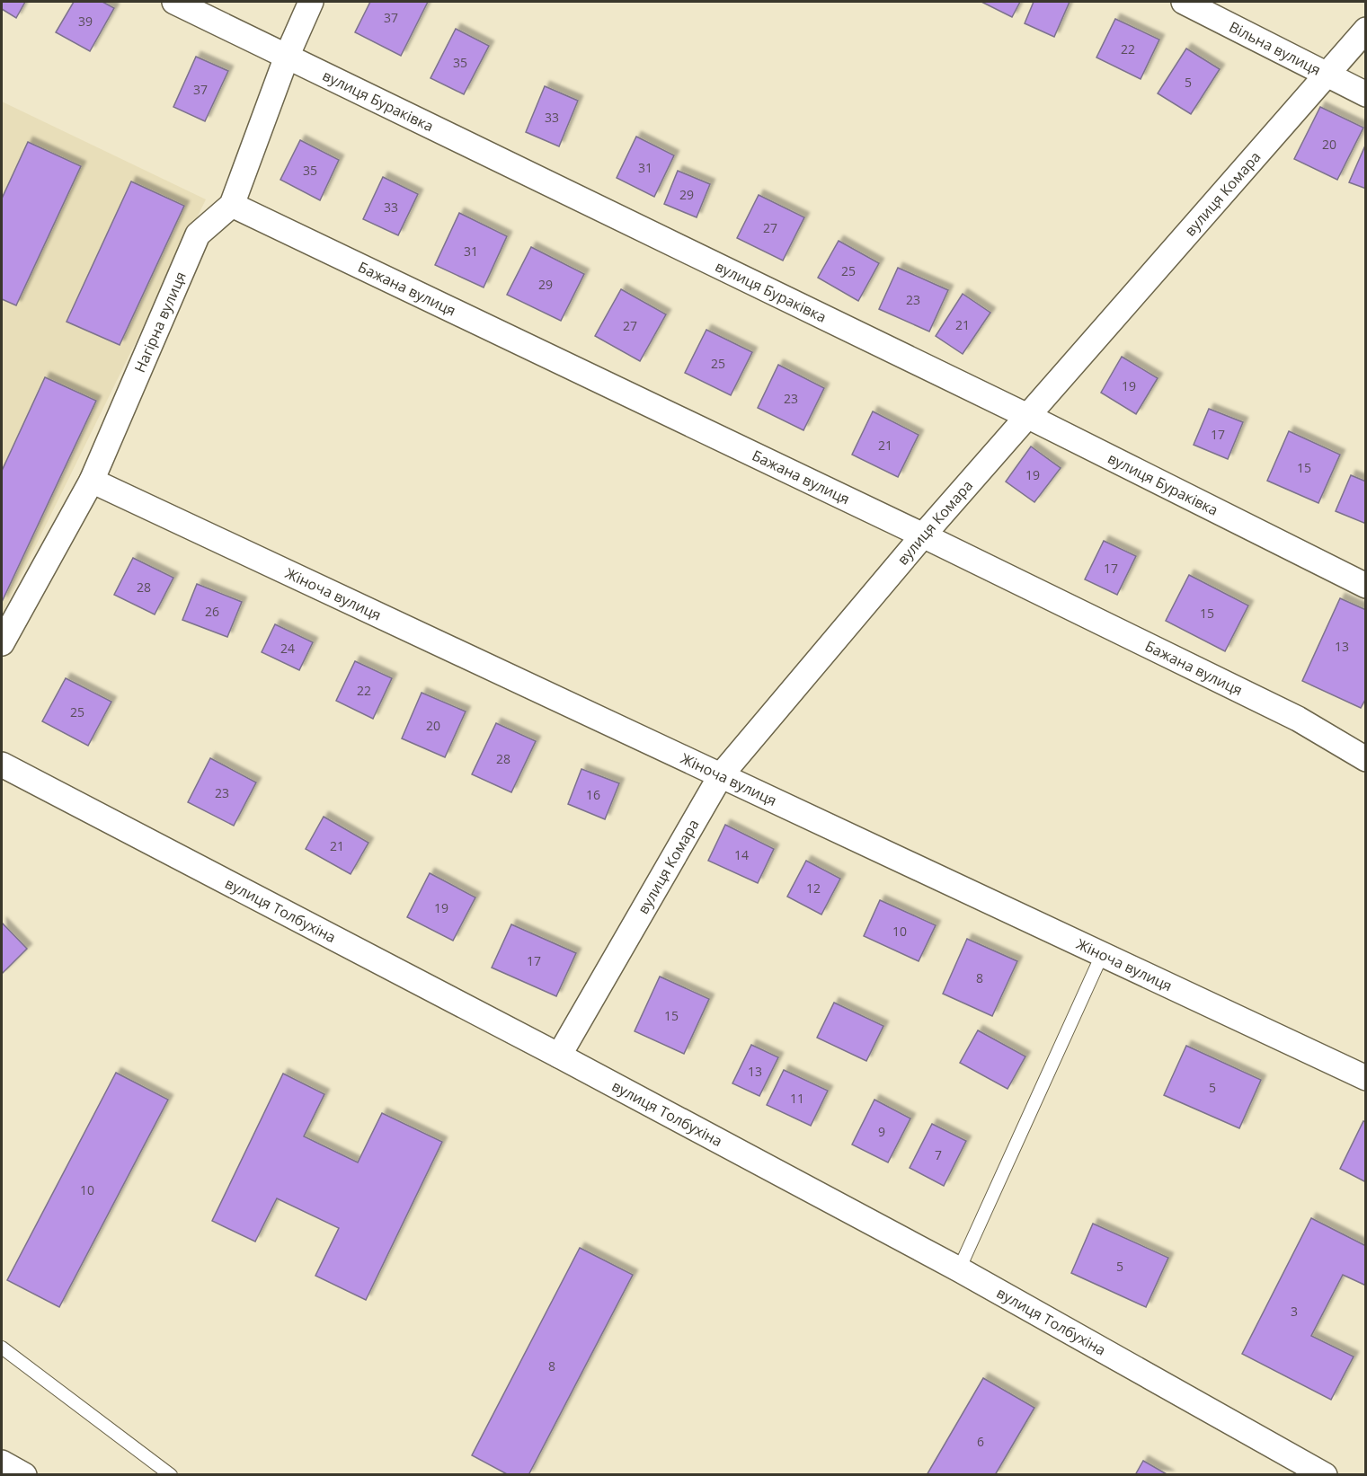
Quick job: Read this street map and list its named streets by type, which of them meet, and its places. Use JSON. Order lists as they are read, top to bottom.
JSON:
{
  "streets": {
    "street": [
      "Вільна вулиця",
      "вулиця Бураківка",
      "вулиця Комара",
      "Бажана вулиця",
      "Нагірна вулиця",
      "Жіноча вулиця",
      "вулиця Толбухіна"
    ]
  },
  "crossings": [
    ["Вільна вулиця", "вулиця Комара"],
    ["вулиця Бураківка", "вулиця Комара"],
    ["вулиця Бураківка", "Нагірна вулиця"],
    ["вулиця Комара", "Бажана вулиця"],
    ["вулиця Комара", "Жіноча вулиця"],
    ["вулиця Комара", "вулиця Толбухіна"],
    ["Бажана вулиця", "Нагірна вулиця"],
    ["Нагірна вулиця", "Жіноча вулиця"]
  ],
  "house_numbers": [
    "37",
    "39",
    "22",
    "35",
    "5",
    "37",
    "33",
    "20",
    "31",
    "35",
    "29",
    "33",
    "27",
    "31",
    "25",
    "29",
    "23",
    "21",
    "27",
    "25",
    "19",
    "23",
    "17",
    "21",
    "15",
    "19",
    "17",
    "28",
    "26",
    "15",
    "13",
    "24",
    "22",
    "25",
    "20",
    "28",
    "23",
    "16",
    "21",
    "14",
    "12",
    "19",
    "10",
    "17",
    "8",
    "15",
    "13",
    "5",
    "11",
    "9",
    "7",
    "10",
    "5",
    "3",
    "8",
    "6"
  ]
}
